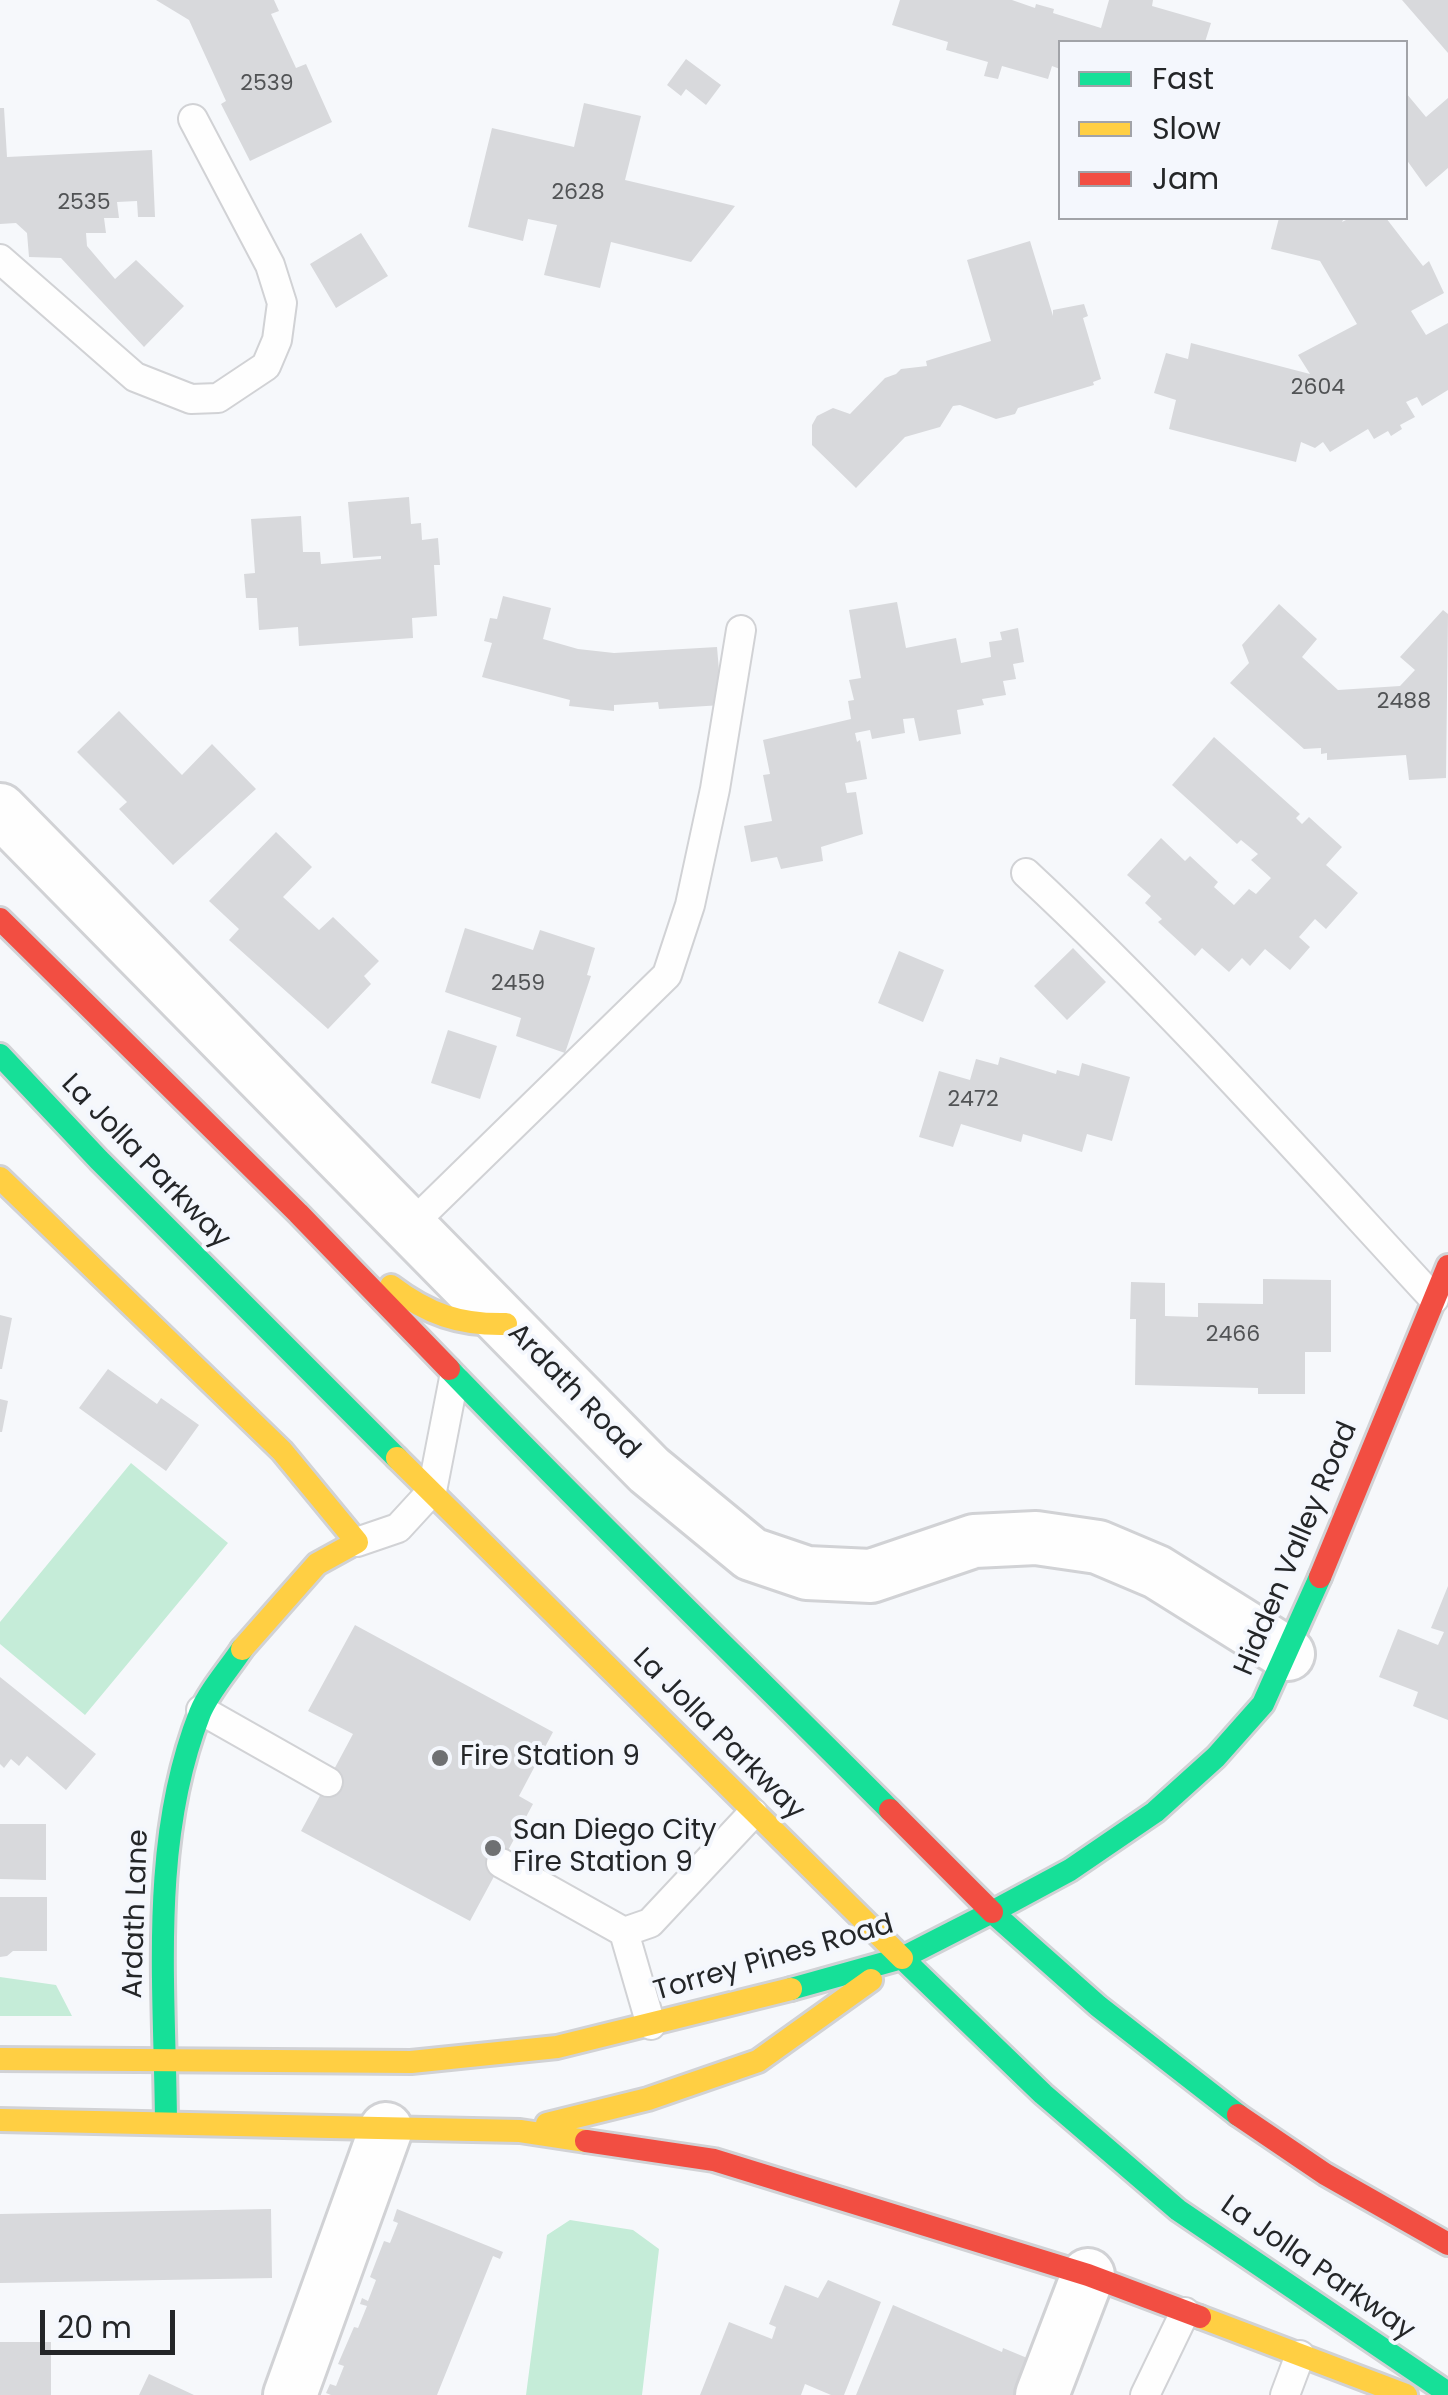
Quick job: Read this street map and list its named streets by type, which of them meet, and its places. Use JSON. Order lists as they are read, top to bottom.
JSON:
{
  "streets": {
    "main road": [
      "La Jolla Parkway",
      "Hidden Valley Road",
      "Ardath Lane",
      "Torrey Pines Road"
    ],
    "street": ["Ardath Road"]
  },
  "crossings": [
    ["La Jolla Parkway", "Torrey Pines Road"],
    ["Ardath Road", "Hidden Valley Road"],
    ["Hidden Valley Road", "Torrey Pines Road"],
    ["Ardath Lane", "Torrey Pines Road"]
  ],
  "places": ["Fire Station 9", "San Diego City Fire Station 9"],
  "house_numbers": [
    "2539",
    "2628",
    "2535",
    "2604",
    "2488",
    "2459",
    "2472",
    "2466"
  ],
  "legend": ["Fast", "Slow", "Jam"],
  "scale_bar": "20 m"
}
